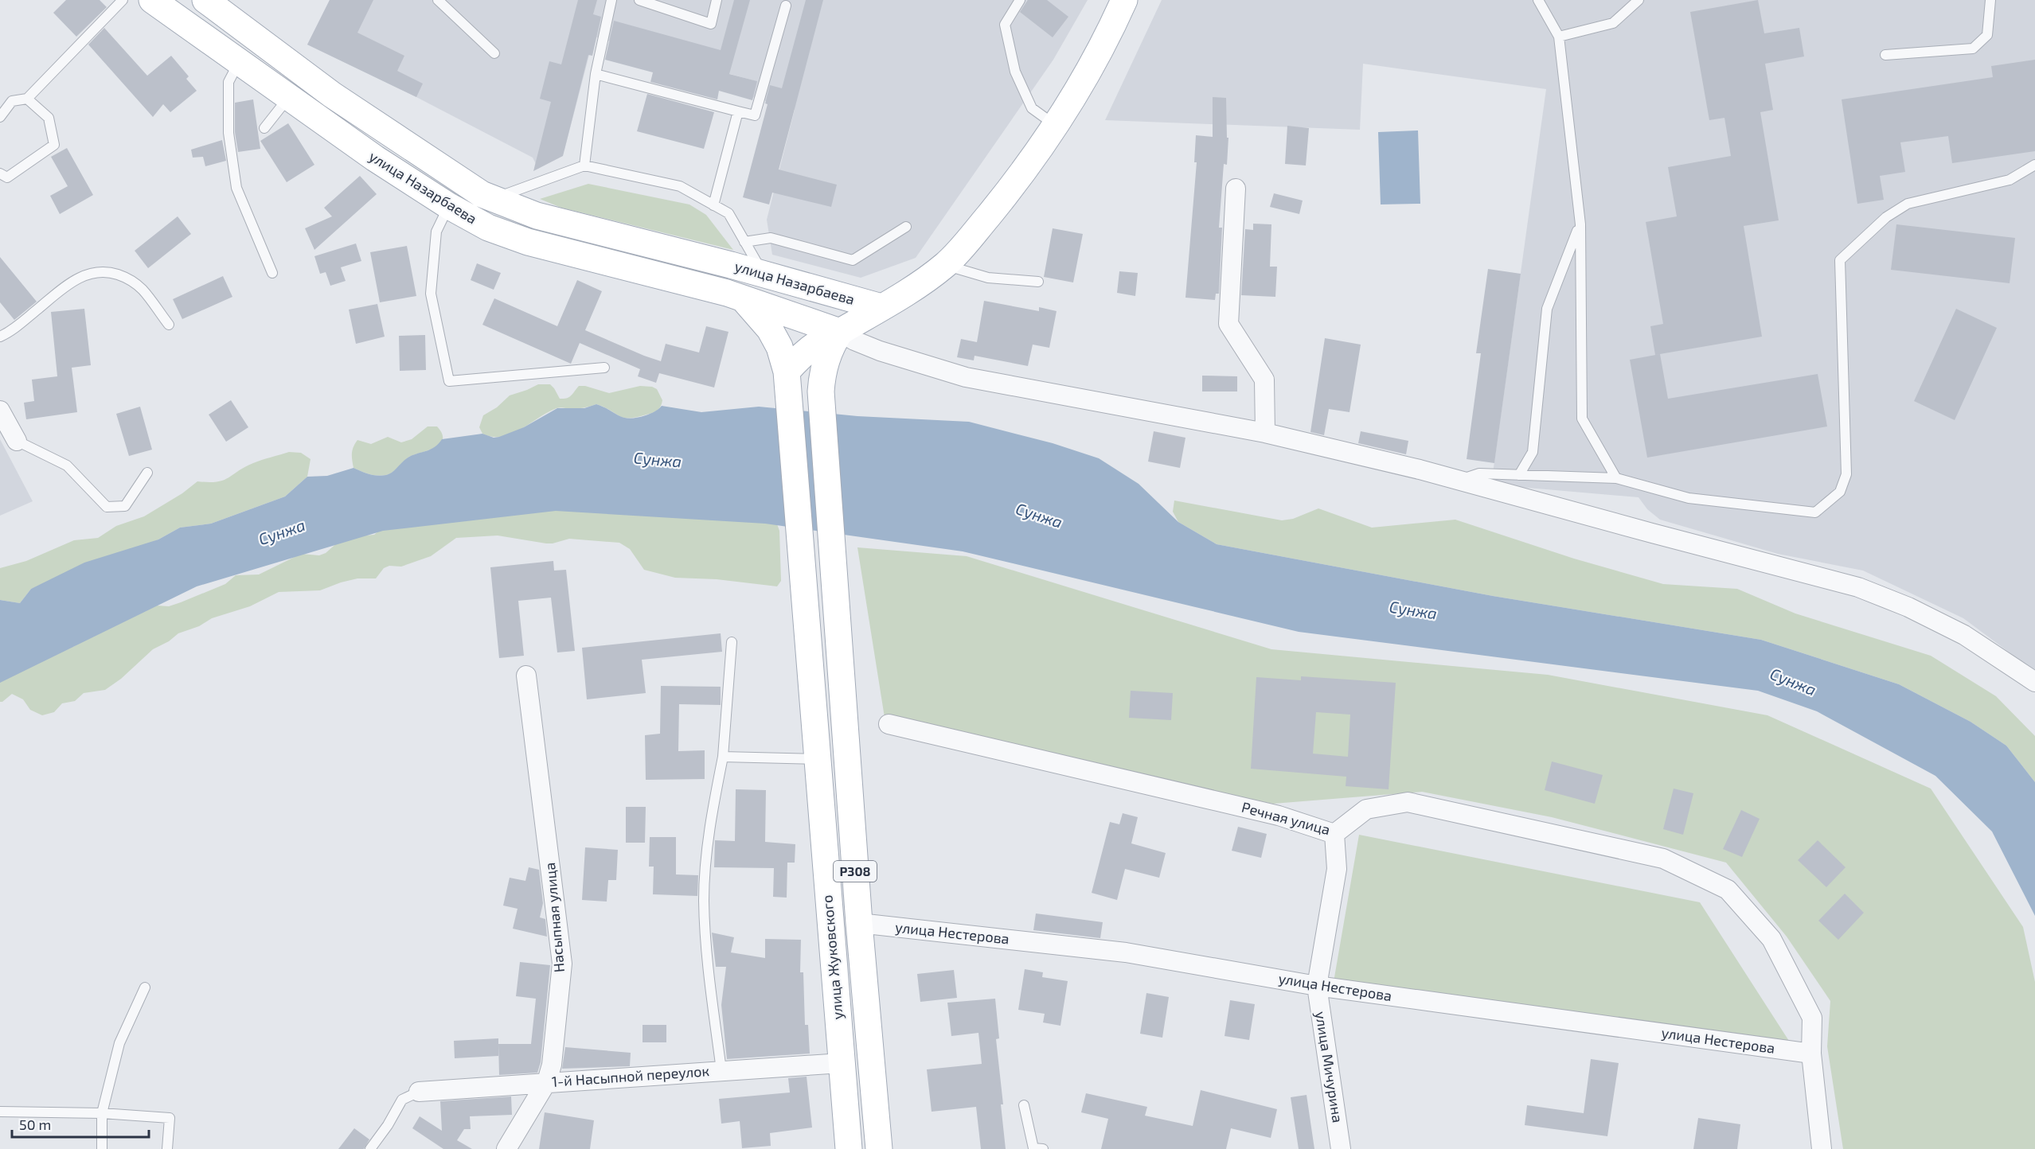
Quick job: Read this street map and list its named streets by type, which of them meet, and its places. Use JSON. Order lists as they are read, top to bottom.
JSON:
{
  "streets": {
    "main road": ["улица Назарбаева", "P308", "улица Жуковского"],
    "street": [
      "Речная улица",
      "Насыпная улица",
      "улица Нестерова",
      "улица Мичурина",
      "1-й Насыпной переулок"
    ]
  },
  "crossings": [
    ["улица Назарбаева", "P308"],
    ["улица Назарбаева", "улица Жуковского"],
    ["Речная улица", "улица Нестерова"],
    ["Речная улица", "улица Мичурина"],
    ["P308", "улица Нестерова"],
    ["Насыпная улица", "1-й Насыпной переулок"],
    ["улица Нестерова", "улица Мичурина"],
    ["улица Жуковского", "1-й Насыпной переулок"]
  ],
  "water": ["Сунжа"],
  "scale_bar": "50 m"
}
